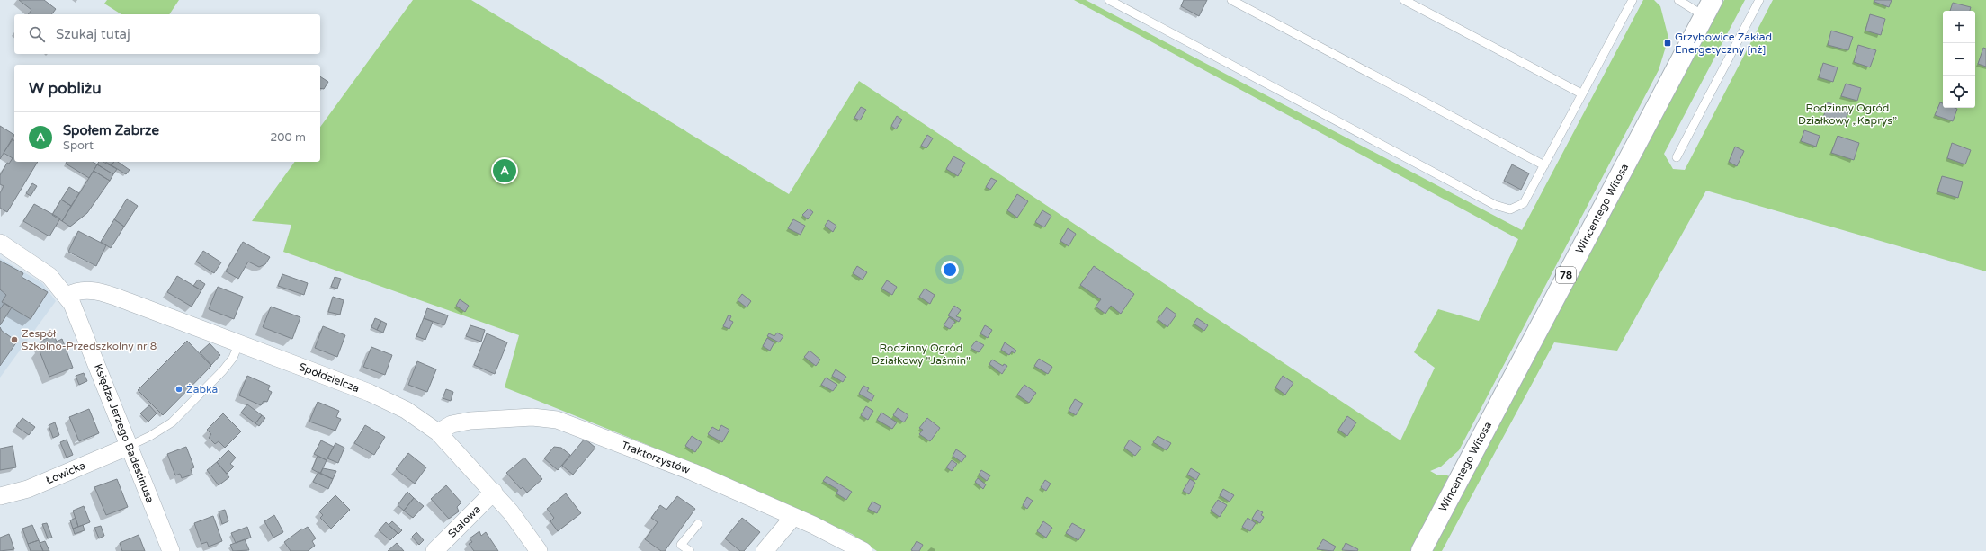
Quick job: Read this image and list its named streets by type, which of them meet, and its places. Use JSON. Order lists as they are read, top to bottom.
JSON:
{
  "streets": {
    "main road": ["Wincentego Witosa", "78"],
    "street": [
      "Spółdzielcza",
      "Księdza Jerzego Badestinusa",
      "Traktorzystów",
      "Łowicka",
      "Stalowa"
    ]
  },
  "crossings": [
    ["Spółdzielcza", "Księdza Jerzego Badestinusa"],
    ["Spółdzielcza", "Traktorzystów"],
    ["Spółdzielcza", "Stalowa"],
    ["Księdza Jerzego Badestinusa", "Łowicka"]
  ],
  "parks": ["Rodzinny Ogród Działkowy „Kaprys”", "Rodzinny Ogród Działkowy \"Jaśmin\""],
  "places": {
    "transit": ["Grzybowice Zakład Energetyczny [nż]"],
    "other": ["Zespół Szkolno-Przedszkolny nr 8", "Żabka"]
  },
  "page": {
    "map_buttons": ["+", "−"],
    "search": "Szukaj tutaj",
    "heading": "W pobliżu",
    "list": [
      {
        "mark": "A",
        "name": "Społem Zabrze",
        "note": "Sport",
        "value": "200 m"
      }
    ],
    "pins": "A"
  }
}
